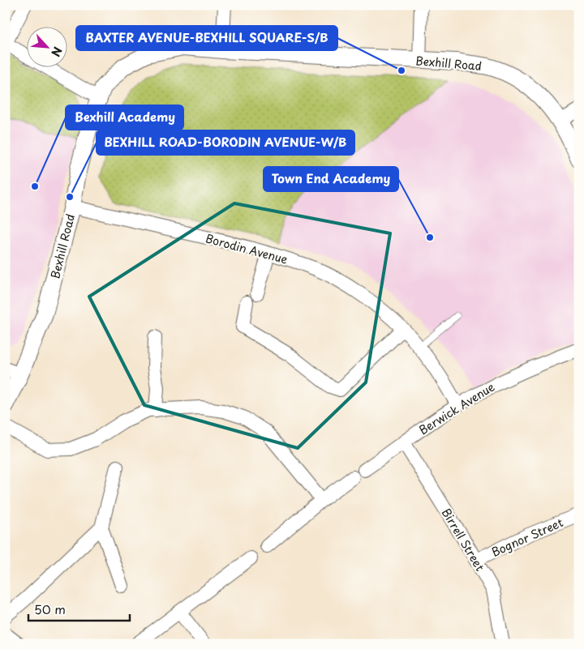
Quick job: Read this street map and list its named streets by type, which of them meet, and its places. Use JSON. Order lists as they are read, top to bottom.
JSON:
{
  "streets": {
    "street": [
      "Bexhill Road",
      "Borodin Avenue",
      "Berwick Avenue",
      "Bognor Street",
      "Birrell Street"
    ]
  },
  "crossings": [
    ["Bexhill Road", "Borodin Avenue"],
    ["Borodin Avenue", "Berwick Avenue"],
    ["Berwick Avenue", "Birrell Street"],
    ["Bognor Street", "Birrell Street"]
  ],
  "places": [
    "BAXTER AVENUE-BEXHILL SQUARE-S/B",
    "Bexhill Academy",
    "BEXHILL ROAD-BORODIN AVENUE-W/B",
    "Town End Academy"
  ],
  "scale_bar": "50 m",
  "north": "bottom right"
}
